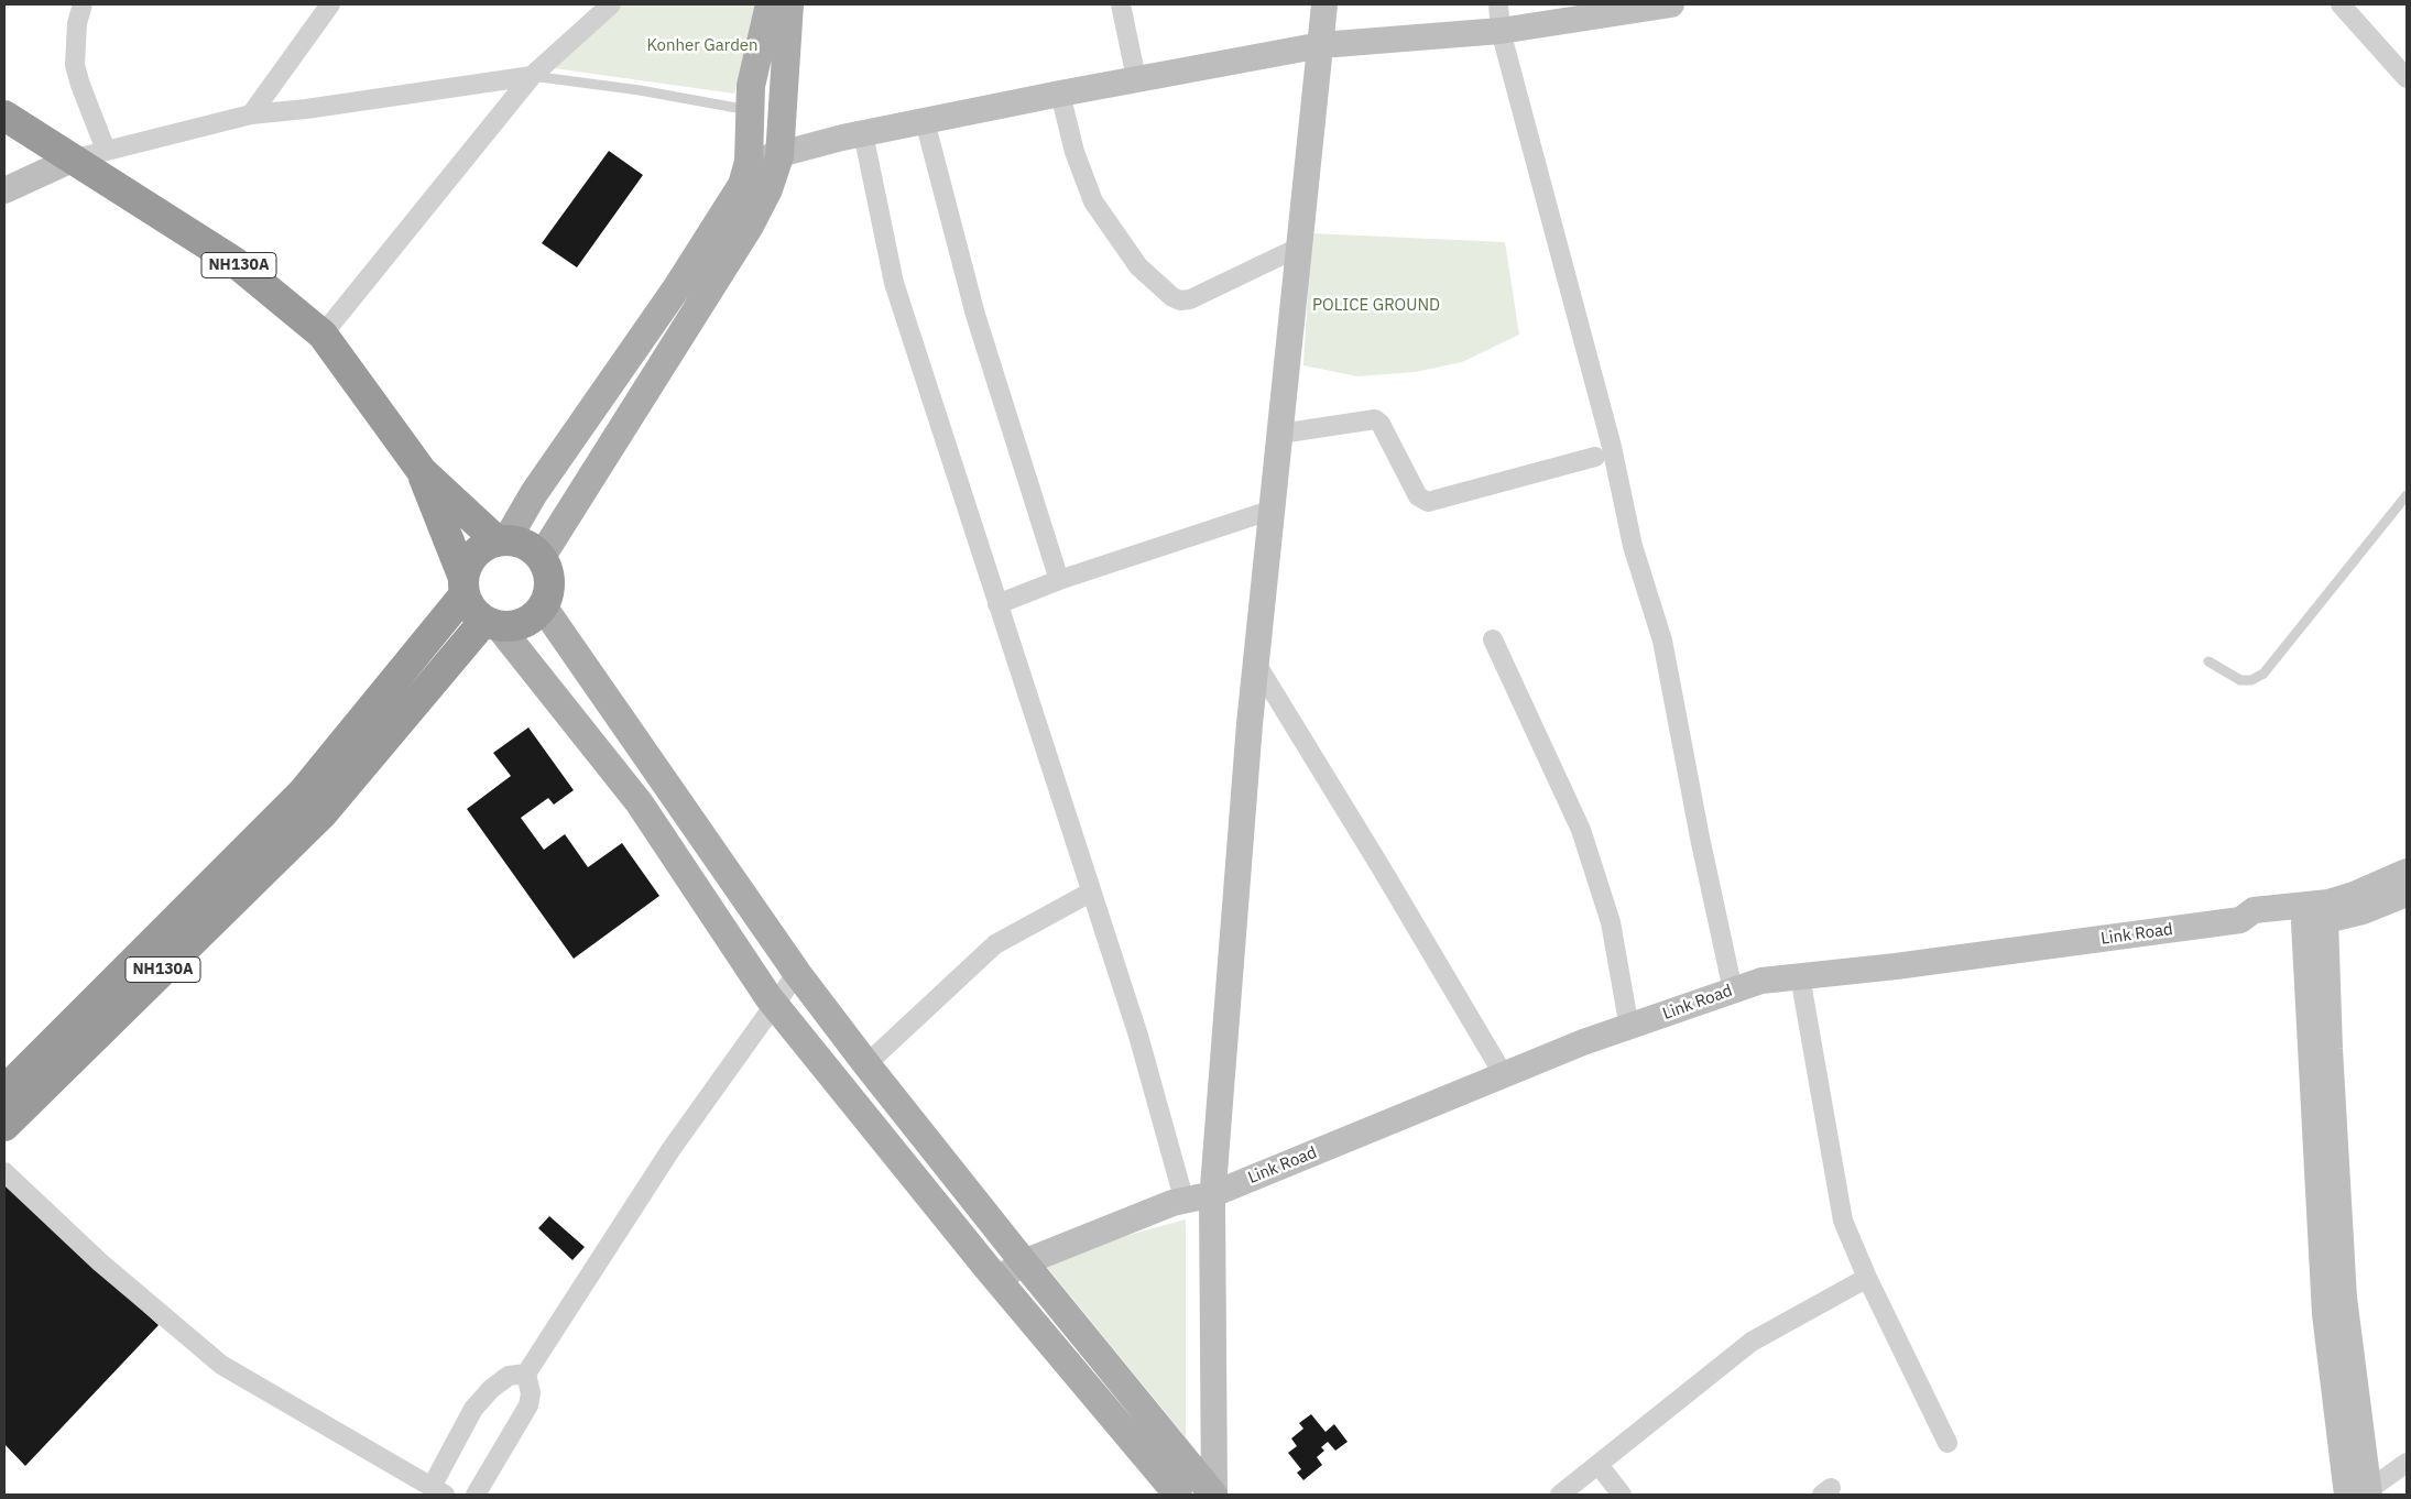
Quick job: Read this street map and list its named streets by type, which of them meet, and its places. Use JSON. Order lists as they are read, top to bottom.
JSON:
{
  "streets": {
    "highway": ["NH130A"],
    "street": ["Link Road"]
  },
  "parks": ["Konher Garden", "POLICE GROUND"]
}
